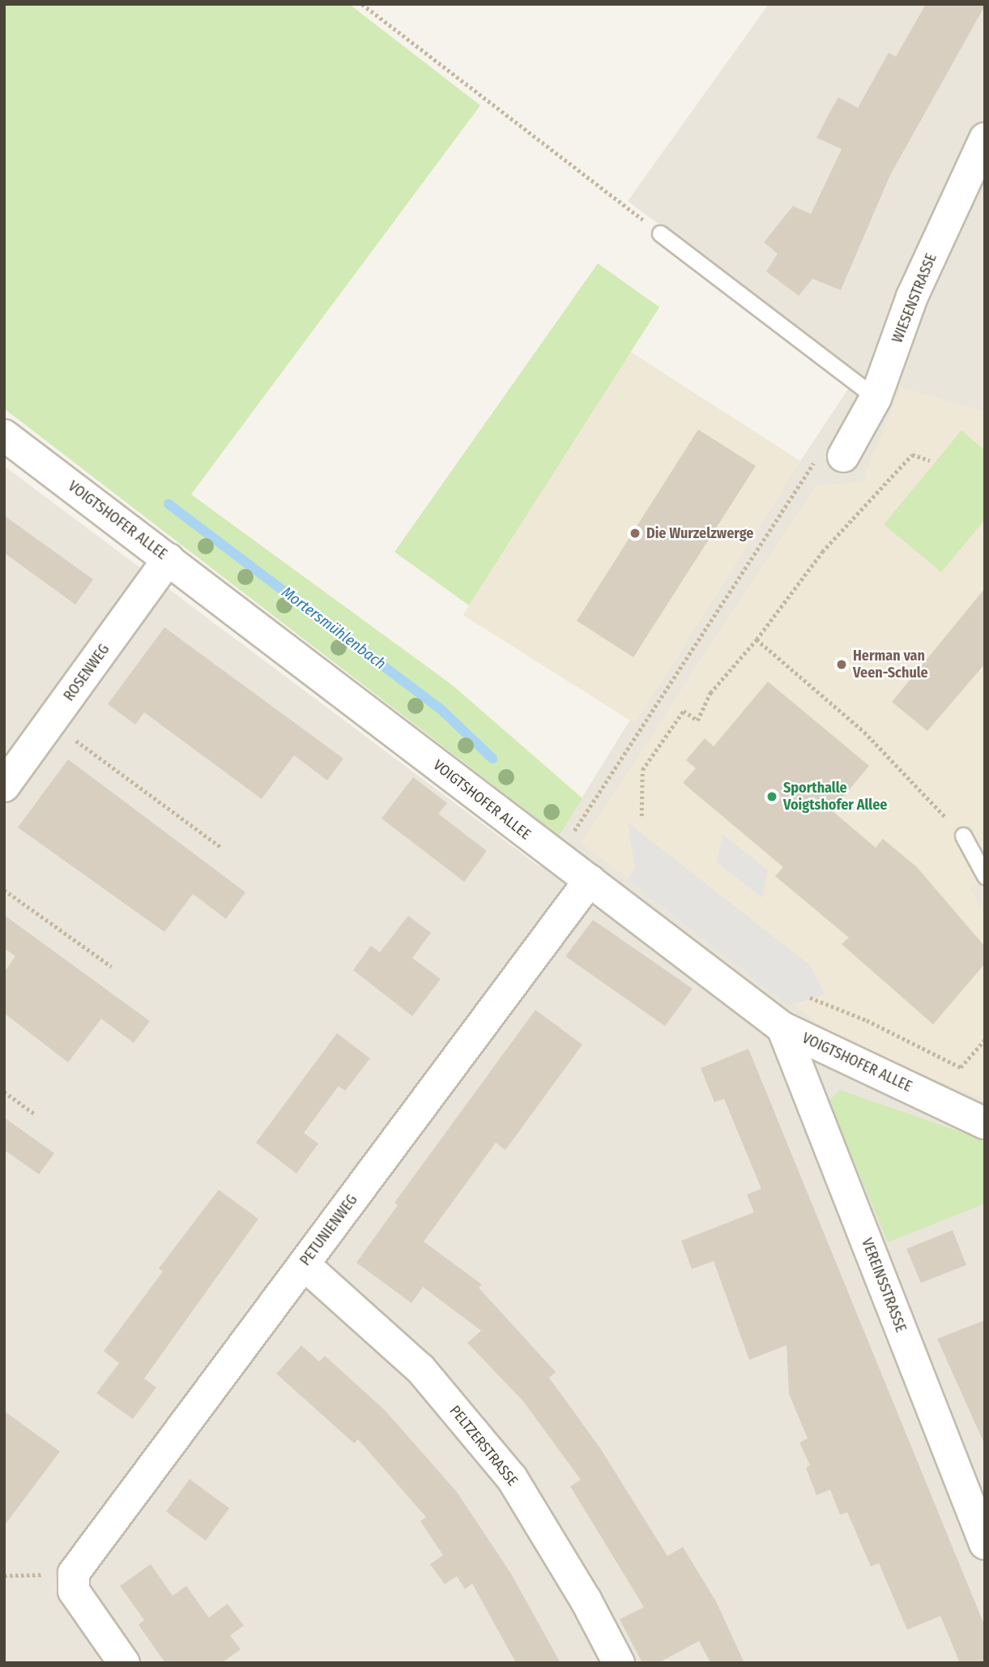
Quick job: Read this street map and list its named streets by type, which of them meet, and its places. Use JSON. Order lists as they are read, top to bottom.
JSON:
{
  "streets": {
    "street": [
      "WIESENSTRASSE",
      "VOIGTSHOFER ALLEE",
      "ROSENWEG",
      "PETUNIENWEG",
      "VEREINSSTRASSE",
      "PELTZERSTRASSE"
    ]
  },
  "crossings": [
    ["VOIGTSHOFER ALLEE", "ROSENWEG"],
    ["VOIGTSHOFER ALLEE", "PETUNIENWEG"],
    ["VOIGTSHOFER ALLEE", "VEREINSSTRASSE"],
    ["PETUNIENWEG", "PELTZERSTRASSE"]
  ],
  "water": ["Mortersmühlenbach"],
  "places": ["Die Wurzelzwerge", "Herman van Veen-Schule", "Sporthalle Voigtshofer Allee"]
}
